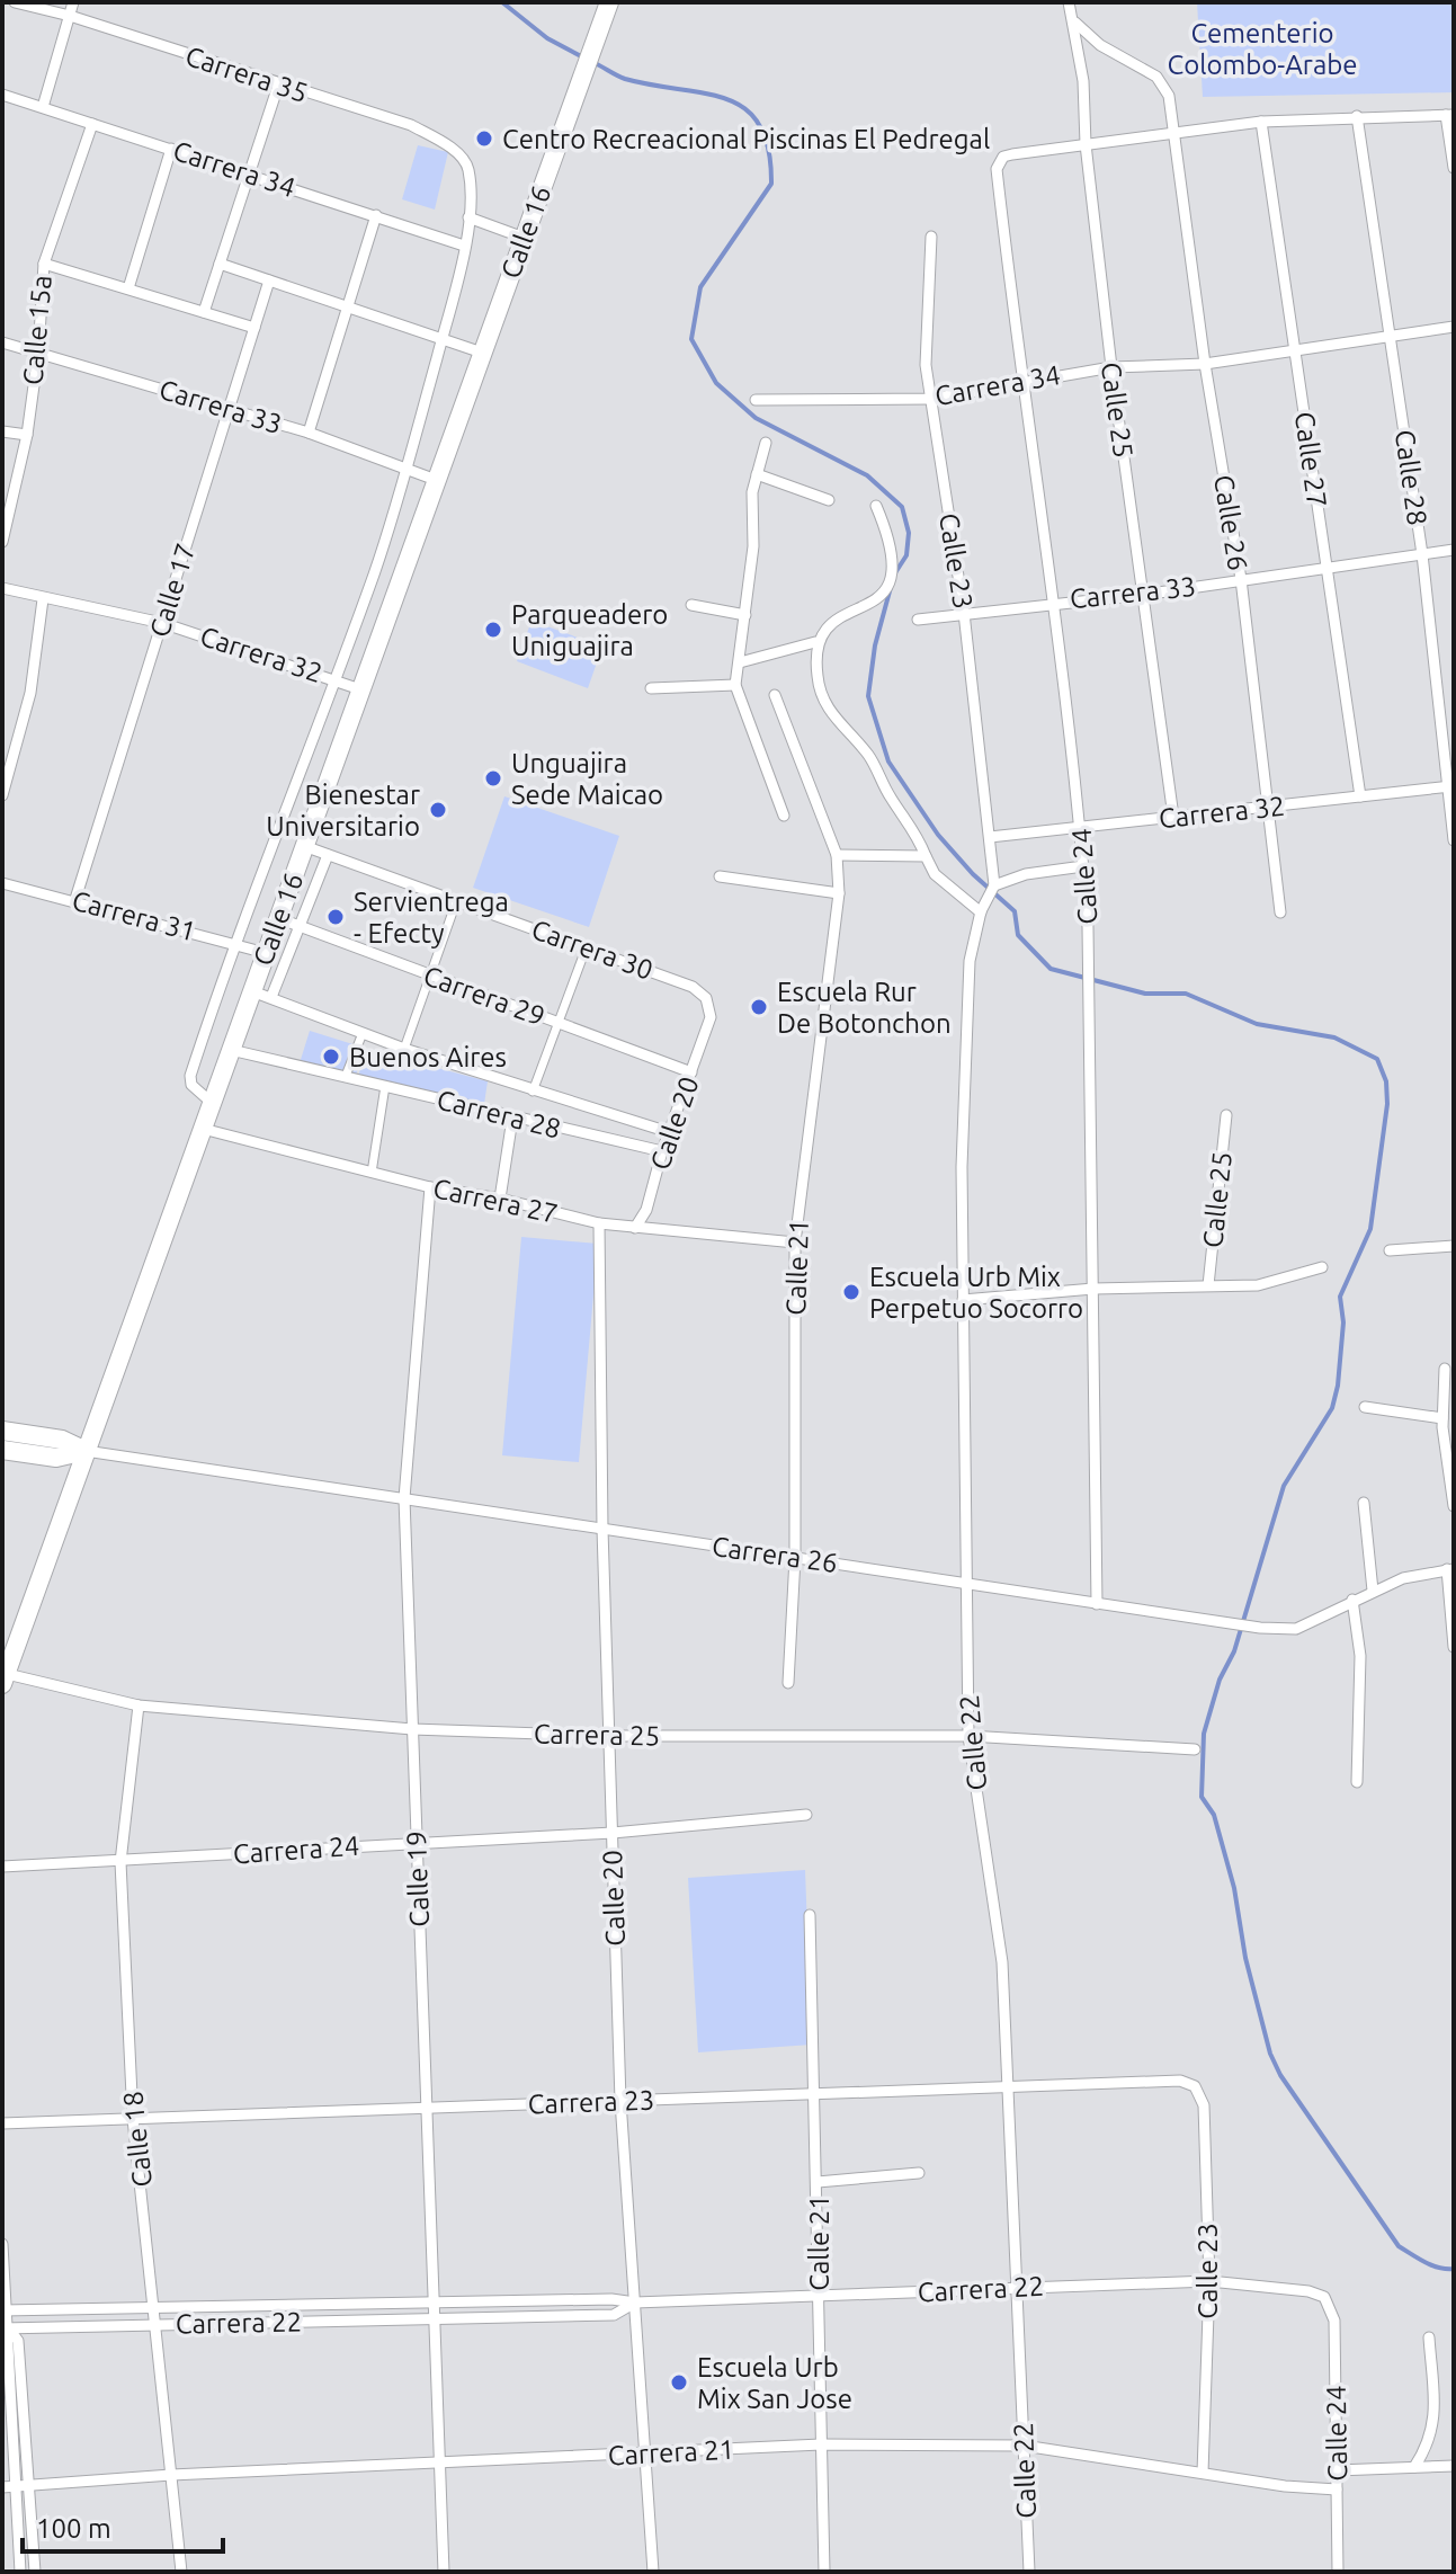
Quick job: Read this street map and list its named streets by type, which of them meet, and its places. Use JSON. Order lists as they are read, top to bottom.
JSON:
{
  "streets": {
    "highway": ["Calle 16"],
    "street": [
      "Carrera 35",
      "Carrera 34",
      "Calle 15a",
      "Carrera 33",
      "Calle 25",
      "Calle 27",
      "Calle 28",
      "Calle 26",
      "Calle 23",
      "Calle 17",
      "Carrera 32",
      "Calle 24",
      "Carrera 31",
      "Carrera 30",
      "Carrera 29",
      "Carrera 28",
      "Calle 20",
      "Carrera 27",
      "Calle 21",
      "Carrera 26",
      "Carrera 25",
      "Calle 22",
      "Carrera 24",
      "Calle 19",
      "Carrera 23",
      "Calle 18",
      "Carrera 22",
      "Carrera 21"
    ]
  },
  "crossings": [
    ["Carrera 34", "Calle 15a"],
    ["Carrera 34", "Calle 25"],
    ["Carrera 34", "Calle 27"],
    ["Carrera 34", "Calle 28"],
    ["Carrera 34", "Calle 26"],
    ["Carrera 34", "Calle 23"],
    ["Carrera 34", "Calle 24"],
    ["Calle 16", "Carrera 33"],
    ["Calle 16", "Carrera 32"],
    ["Calle 16", "Carrera 31"],
    ["Calle 16", "Carrera 30"],
    ["Calle 16", "Carrera 29"],
    ["Calle 16", "Carrera 28"],
    ["Calle 16", "Carrera 27"],
    ["Calle 16", "Carrera 26"],
    ["Calle 16", "Carrera 25"],
    ["Calle 15a", "Carrera 33"],
    ["Carrera 33", "Calle 25"],
    ["Carrera 33", "Calle 27"],
    ["Carrera 33", "Calle 28"],
    ["Carrera 33", "Calle 26"],
    ["Carrera 33", "Calle 23"],
    ["Carrera 33", "Calle 17"],
    ["Carrera 33", "Calle 24"],
    ["Calle 25", "Calle 26"],
    ["Calle 25", "Carrera 32"],
    ["Calle 25", "Calle 24"],
    ["Calle 27", "Carrera 32"],
    ["Calle 28", "Carrera 32"],
    ["Calle 26", "Carrera 32"],
    ["Calle 23", "Carrera 32"],
    ["Calle 23", "Calle 22"],
    ["Calle 23", "Carrera 23"],
    ["Calle 23", "Carrera 22"],
    ["Calle 23", "Carrera 21"],
    ["Calle 17", "Carrera 32"],
    ["Calle 17", "Carrera 31"],
    ["Carrera 32", "Calle 24"],
    ["Calle 24", "Carrera 26"],
    ["Calle 24", "Carrera 22"],
    ["Calle 24", "Carrera 21"],
    ["Carrera 30", "Calle 20"],
    ["Carrera 29", "Calle 20"],
    ["Carrera 28", "Calle 20"],
    ["Calle 20", "Carrera 27"],
    ["Calle 20", "Carrera 26"],
    ["Calle 20", "Carrera 25"],
    ["Calle 20", "Carrera 24"],
    ["Calle 20", "Carrera 23"],
    ["Calle 20", "Carrera 22"],
    ["Calle 20", "Carrera 21"],
    ["Carrera 27", "Calle 21"],
    ["Carrera 27", "Calle 19"],
    ["Calle 21", "Carrera 26"],
    ["Calle 21", "Carrera 23"],
    ["Calle 21", "Carrera 22"],
    ["Calle 21", "Carrera 21"],
    ["Carrera 26", "Calle 22"],
    ["Carrera 26", "Calle 19"],
    ["Carrera 25", "Calle 22"],
    ["Carrera 25", "Calle 19"],
    ["Carrera 25", "Calle 18"],
    ["Calle 22", "Carrera 23"],
    ["Calle 22", "Carrera 22"],
    ["Calle 22", "Carrera 21"],
    ["Carrera 24", "Calle 19"],
    ["Carrera 24", "Calle 18"],
    ["Calle 19", "Carrera 23"],
    ["Calle 19", "Carrera 22"],
    ["Calle 19", "Carrera 21"],
    ["Carrera 23", "Calle 18"],
    ["Calle 18", "Carrera 22"],
    ["Calle 18", "Carrera 21"]
  ],
  "parks": ["Cementerio Colombo-Arabe"],
  "places": [
    "Centro Recreacional Piscinas El Pedregal",
    "Parqueadero Uniguajira",
    "Unguajira Sede Maicao",
    "Bienestar Universitario",
    "Servientrega - Efecty",
    "Escuela Rur De Botonchon",
    "Buenos Aires",
    "Escuela Urb Mix Perpetuo Socorro",
    "Escuela Urb Mix San Jose"
  ],
  "scale_bar": "100 m"
}
